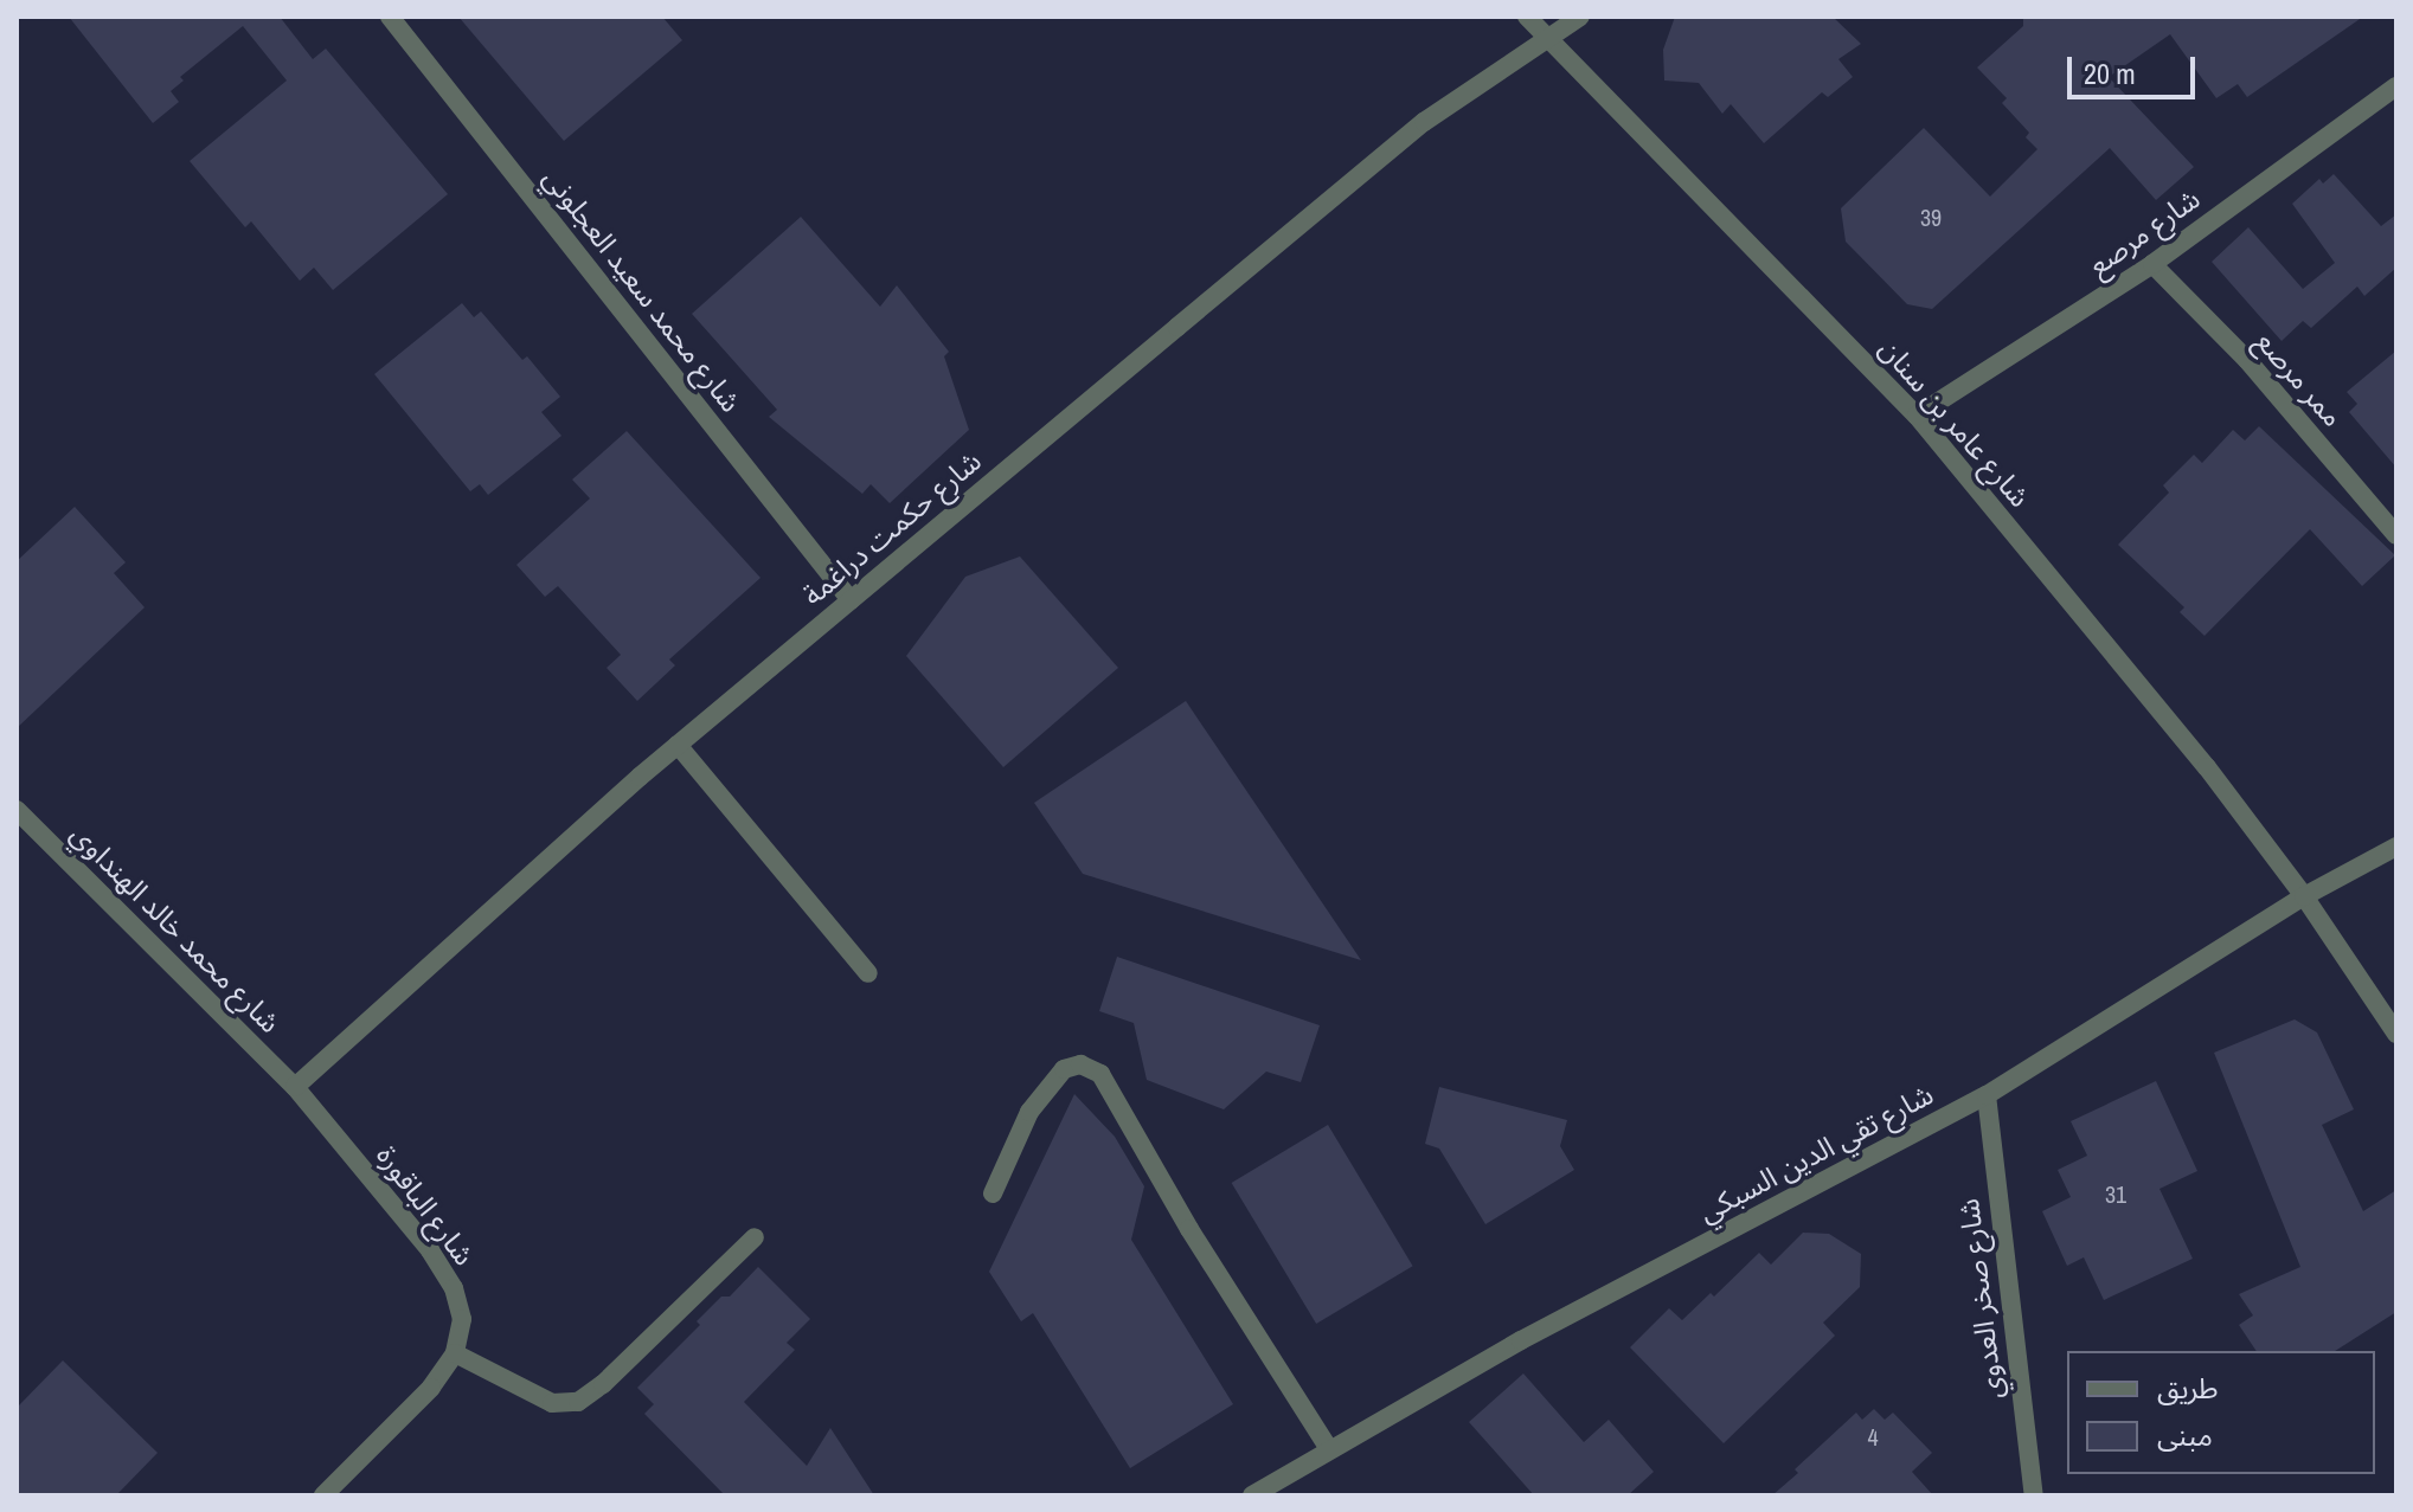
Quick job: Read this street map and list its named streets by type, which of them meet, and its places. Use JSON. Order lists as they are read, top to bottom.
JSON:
{
  "streets": {
    "street": [
      "شارع مرصع",
      "شارع محمد سعيد العجلوني",
      "ممر مرصع",
      "شارع عامر بن سنان",
      "شارع حكمت دراغمة",
      "شارع محمد خالد الهنداوي",
      "شارع تقي الدين السبكي",
      "شارع الباقورة",
      "شارع صخر العدوي"
    ]
  },
  "crossings": [
    ["شارع مرصع", "ممر مرصع"],
    ["شارع مرصع", "شارع عامر بن سنان"],
    ["شارع محمد سعيد العجلوني", "شارع حكمت دراغمة"],
    ["شارع عامر بن سنان", "شارع حكمت دراغمة"],
    ["شارع عامر بن سنان", "شارع تقي الدين السبكي"],
    ["شارع حكمت دراغمة", "شارع محمد خالد الهنداوي"],
    ["شارع حكمت دراغمة", "شارع الباقورة"],
    ["شارع محمد خالد الهنداوي", "شارع الباقورة"],
    ["شارع تقي الدين السبكي", "شارع صخر العدوي"]
  ],
  "house_numbers": ["39", "31", "4"],
  "legend": ["طريق", "مبنى"],
  "scale_bar": "20 m"
}
